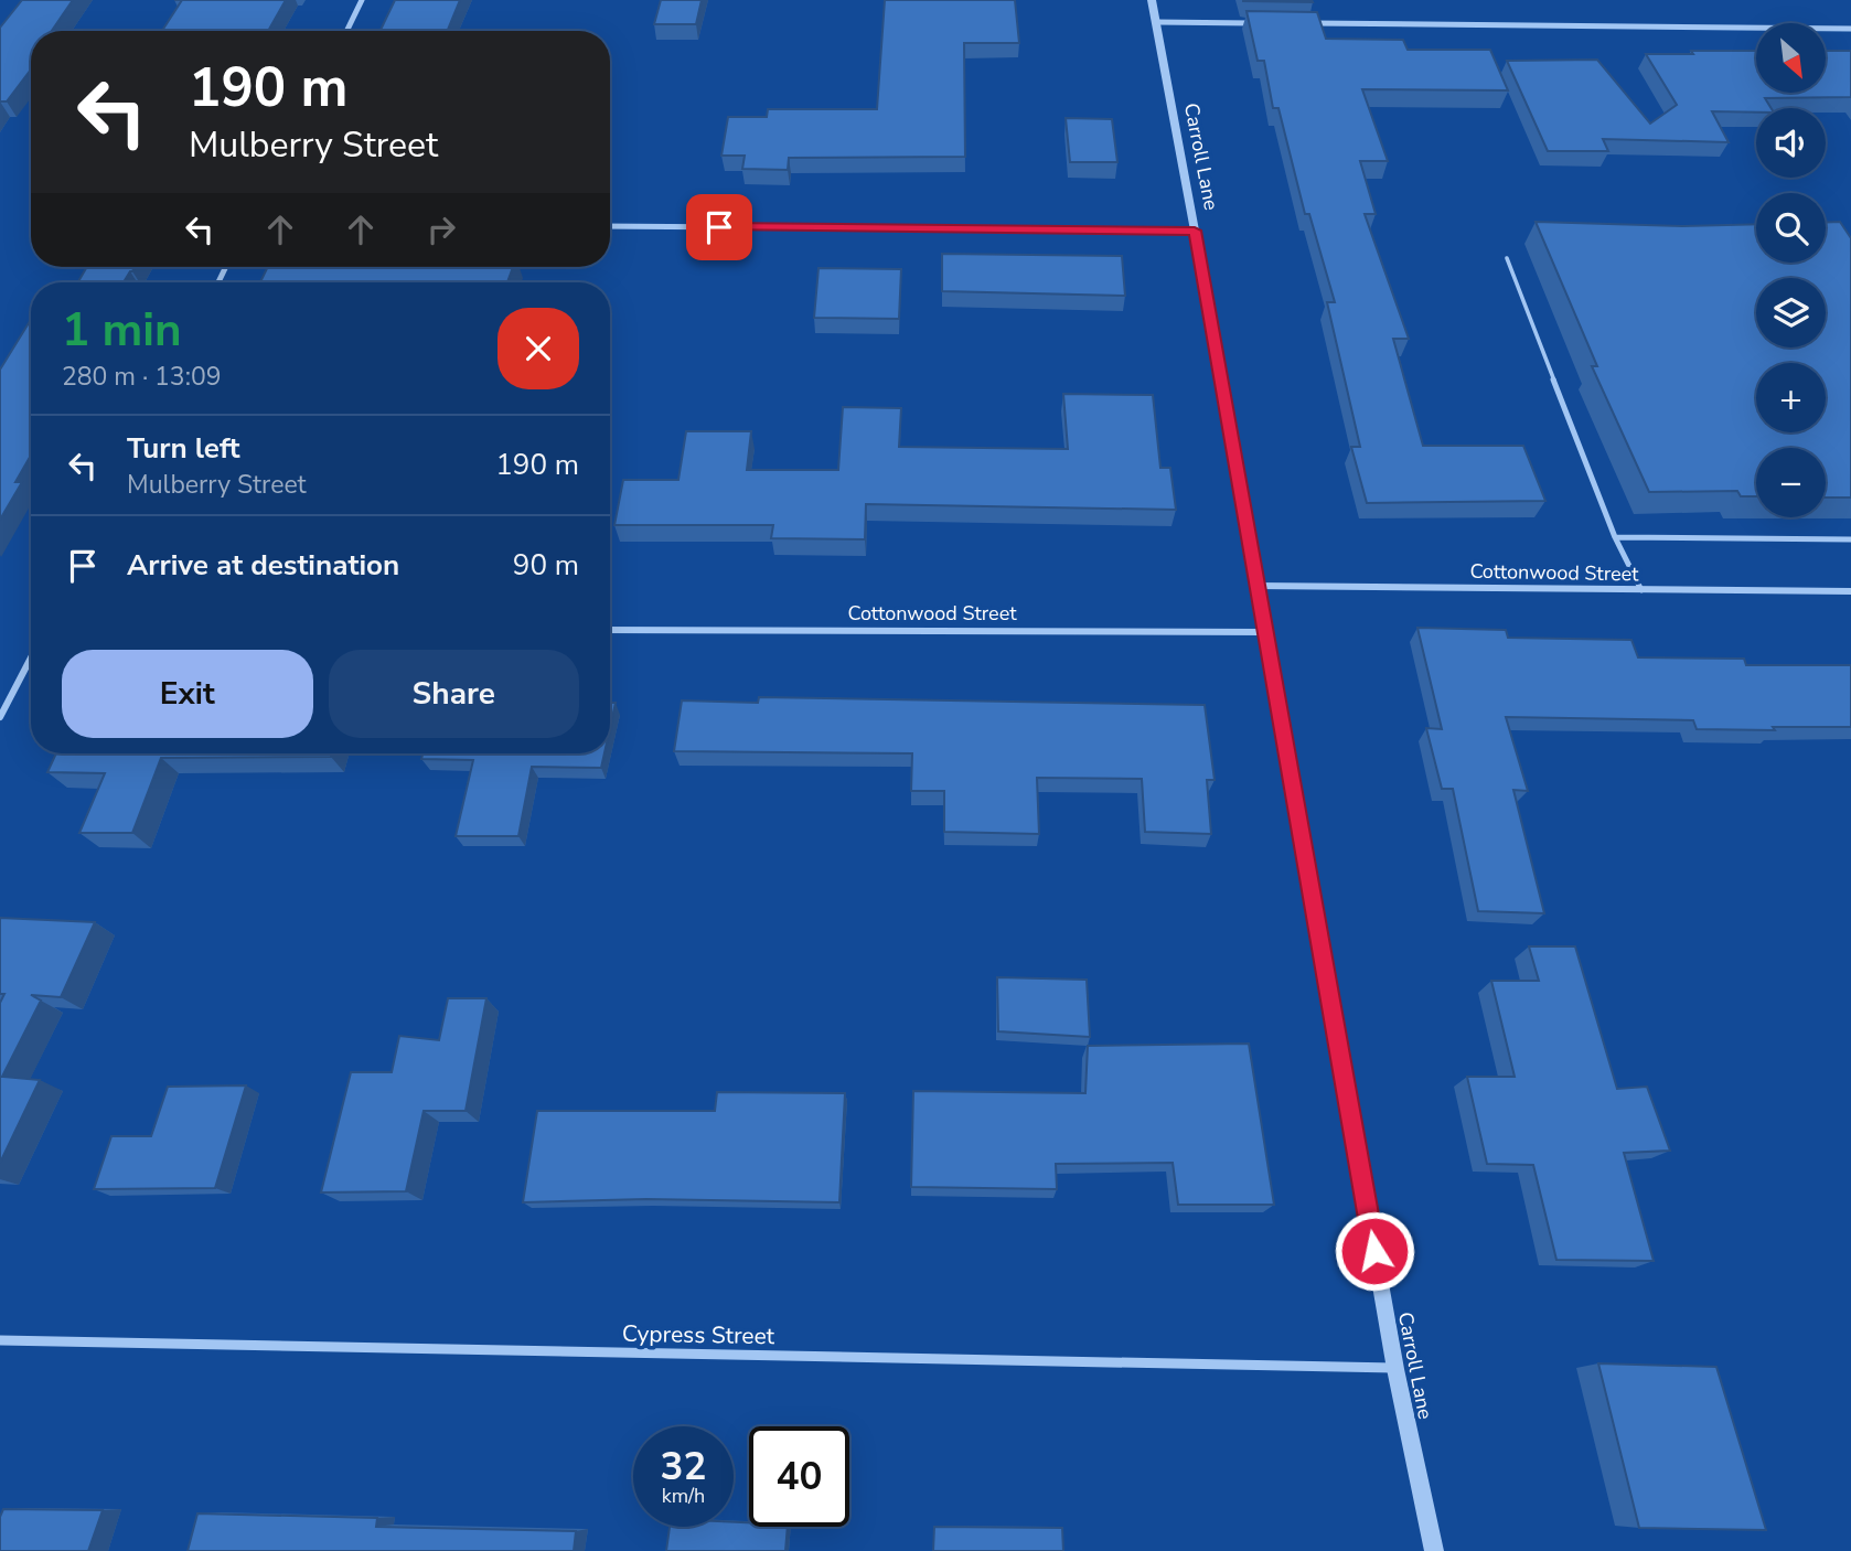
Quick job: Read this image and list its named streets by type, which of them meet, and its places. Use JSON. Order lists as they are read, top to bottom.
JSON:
{
  "streets": {
    "street": ["Carroll Lane", "Cottonwood Street", "Cypress Street"]
  },
  "crossings": [
    ["Carroll Lane", "Cottonwood Street"],
    ["Carroll Lane", "Cypress Street"]
  ],
  "north": "bottom right",
  "page": {
    "map_buttons": ["+", "−"],
    "turn": ["190 m", "Mulberry Street"],
    "heading": ["1 min", "280 m · 13:09"],
    "list": [
      {
        "name": "Turn left",
        "note": "Mulberry Street",
        "value": "190 m"
      },
      {
        "name": "Arrive at destination",
        "value": "90 m"
      }
    ],
    "buttons": ["Exit", "Share"],
    "speed": "32 km/h",
    "limit": "40"
  }
}
